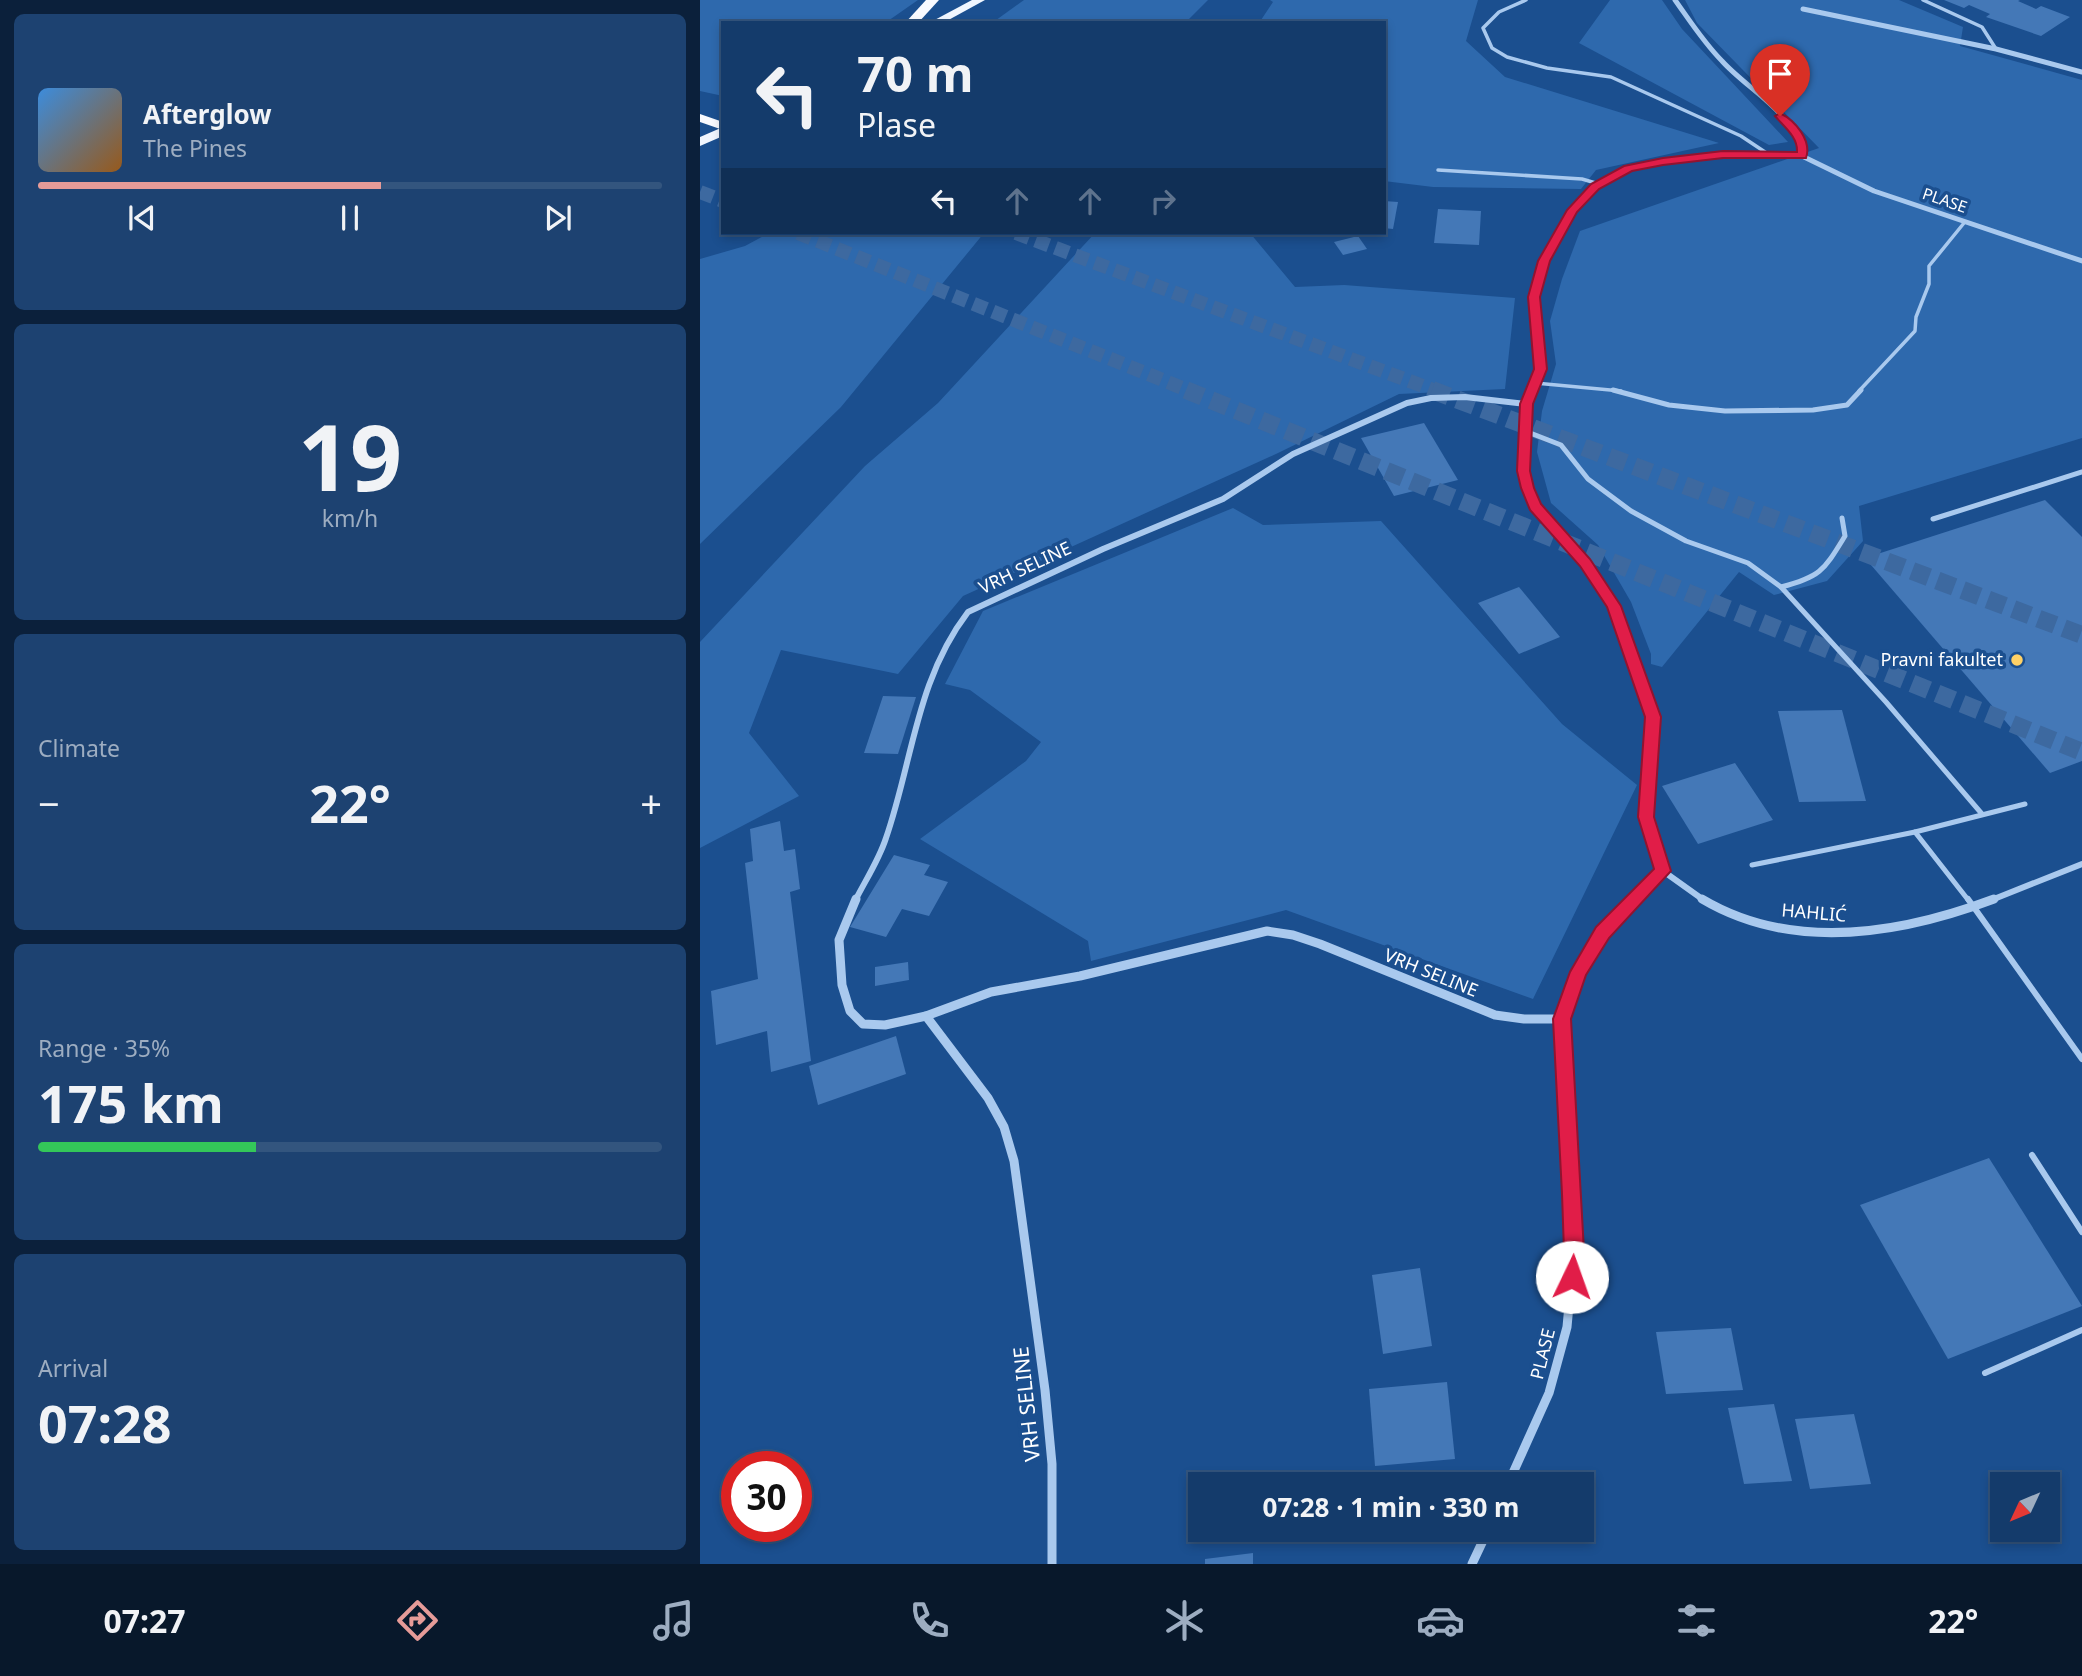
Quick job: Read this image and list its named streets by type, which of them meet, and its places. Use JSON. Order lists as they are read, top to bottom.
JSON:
{
  "streets": {
    "street": ["PLASE", "VRH SELINE", "HAHLIĆ"]
  },
  "crossings": [
    ["PLASE", "VRH SELINE"],
    ["PLASE", "HAHLIĆ"]
  ],
  "places": ["Pravni fakultet"],
  "north": "bottom left",
  "page": {
    "turn": ["70 m", "Plase"],
    "song": ["Afterglow", "The Pines"],
    "tile": [
      ["19", "km/h"],
      "Climate",
      ["Range · 35%", "175 km"],
      ["Arrival", "07:28"]
    ],
    "heat": ["−", "22°", "+"],
    "limit": "30",
    "trip": "07:28 · 1 min · 330 m",
    "tabs": ["07:27", "22°"]
  }
}
